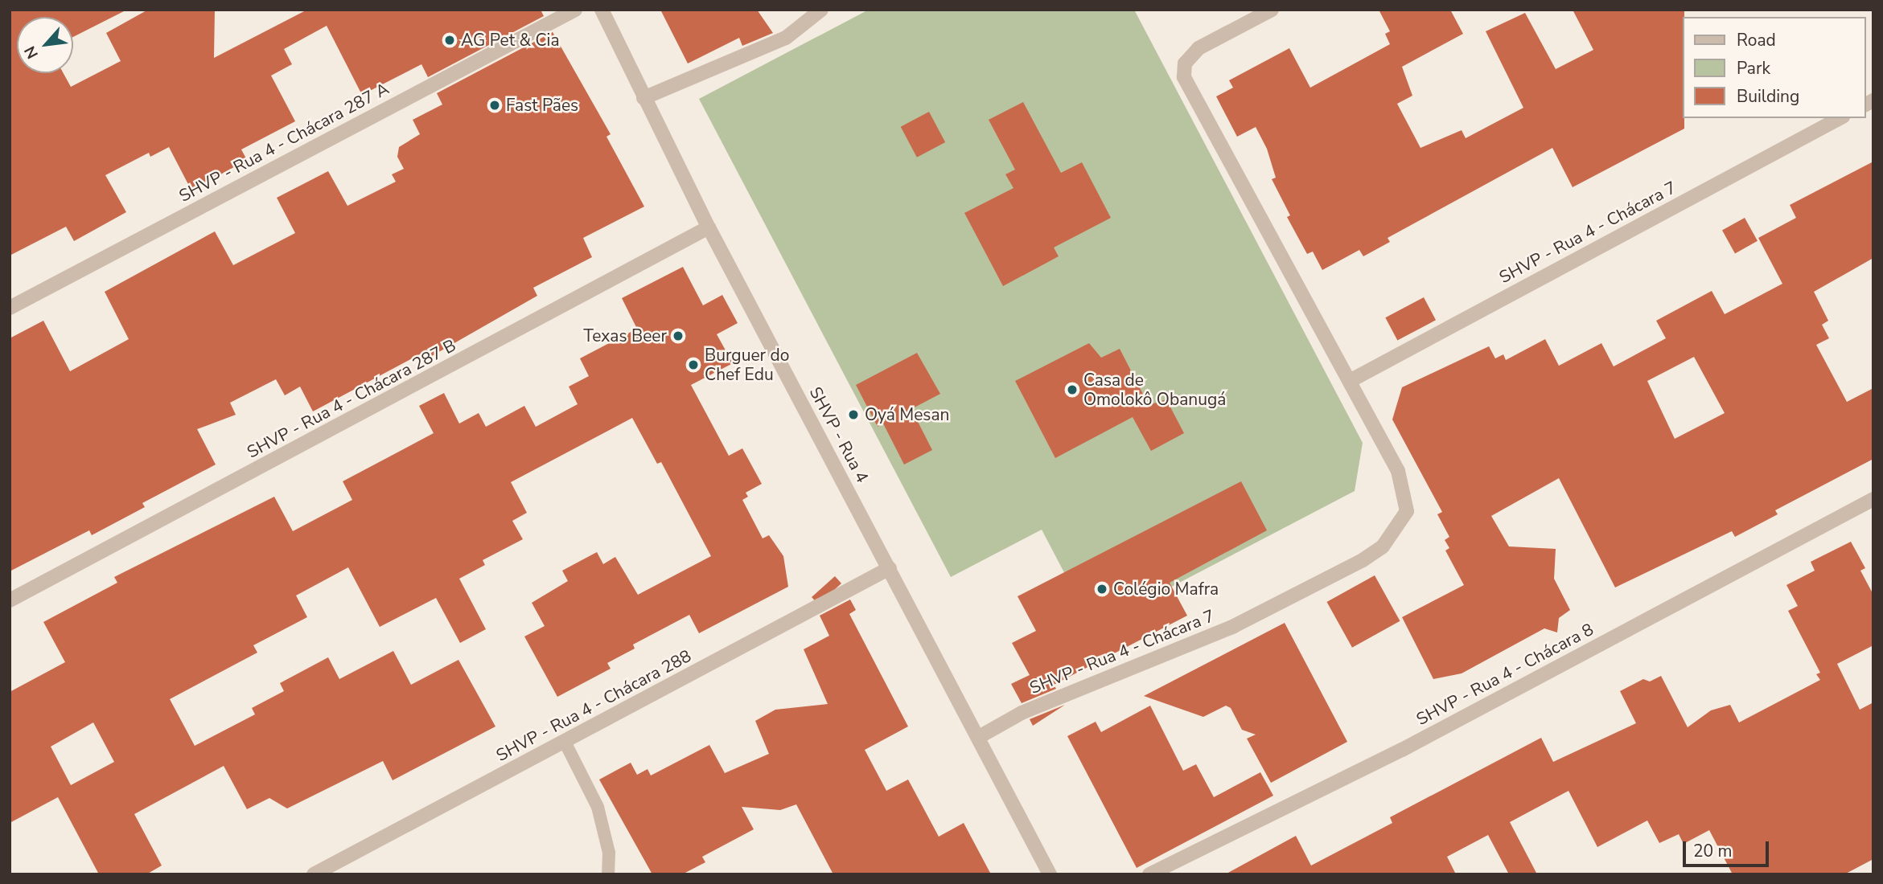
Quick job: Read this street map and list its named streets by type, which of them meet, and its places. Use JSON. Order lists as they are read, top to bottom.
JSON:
{
  "streets": {
    "street": [
      "SHVP - Rua 4 - Chácara 287 A",
      "SHVP - Rua 4 - Chácara 7",
      "SHVP - Rua 4 - Chácara 287 B",
      "SHVP - Rua 4",
      "SHVP - Rua 4 - Chácara 8",
      "SHVP - Rua 4 - Chácara 288"
    ]
  },
  "crossings": [
    ["SHVP - Rua 4 - Chácara 7", "SHVP - Rua 4"],
    ["SHVP - Rua 4 - Chácara 287 B", "SHVP - Rua 4"],
    ["SHVP - Rua 4", "SHVP - Rua 4 - Chácara 288"]
  ],
  "places": [
    "AG Pet & Cia",
    "Fast Pães",
    "Texas Beer",
    "Burguer do Chef Edu",
    "Casa de Omolokô Obanugá",
    "Oyá Mesan",
    "Colégio Mafra"
  ],
  "legend": ["Road", "Park", "Building"],
  "scale_bar": "20 m",
  "north": "bottom left"
}
